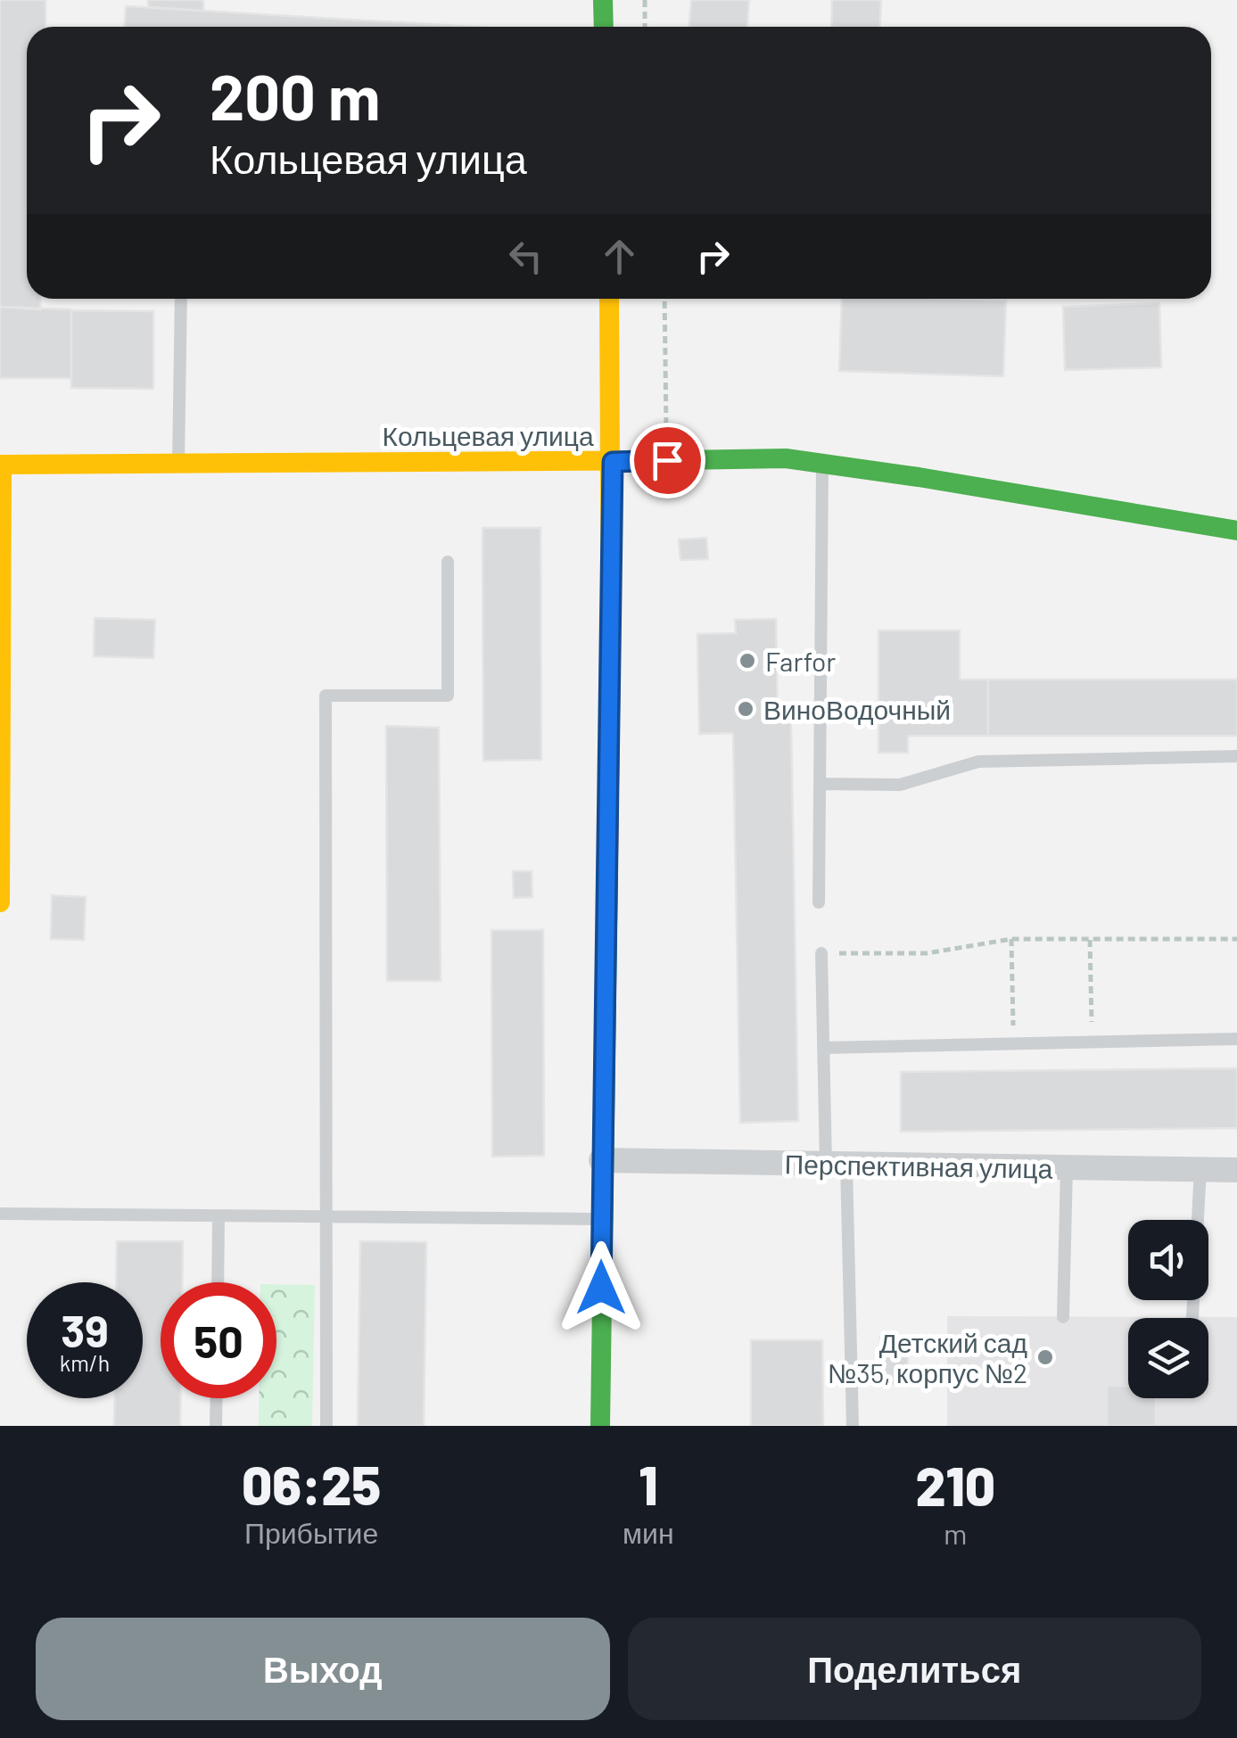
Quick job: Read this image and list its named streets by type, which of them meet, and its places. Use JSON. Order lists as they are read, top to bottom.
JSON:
{
  "streets": {
    "street": ["Кольцевая улица", "Перспективная улица"]
  },
  "places": ["Farfor", "ВиноВодочный", "Детский сад №35, корпус №2"],
  "page": {
    "turn": ["200 m", "Кольцевая улица"],
    "speed": "39 km/h",
    "limit": "50",
    "eta": [
      "06:25",
      "Прибытие",
      "1",
      "мин",
      "210",
      "m"
    ],
    "buttons": ["Выход", "Поделиться"]
  }
}
